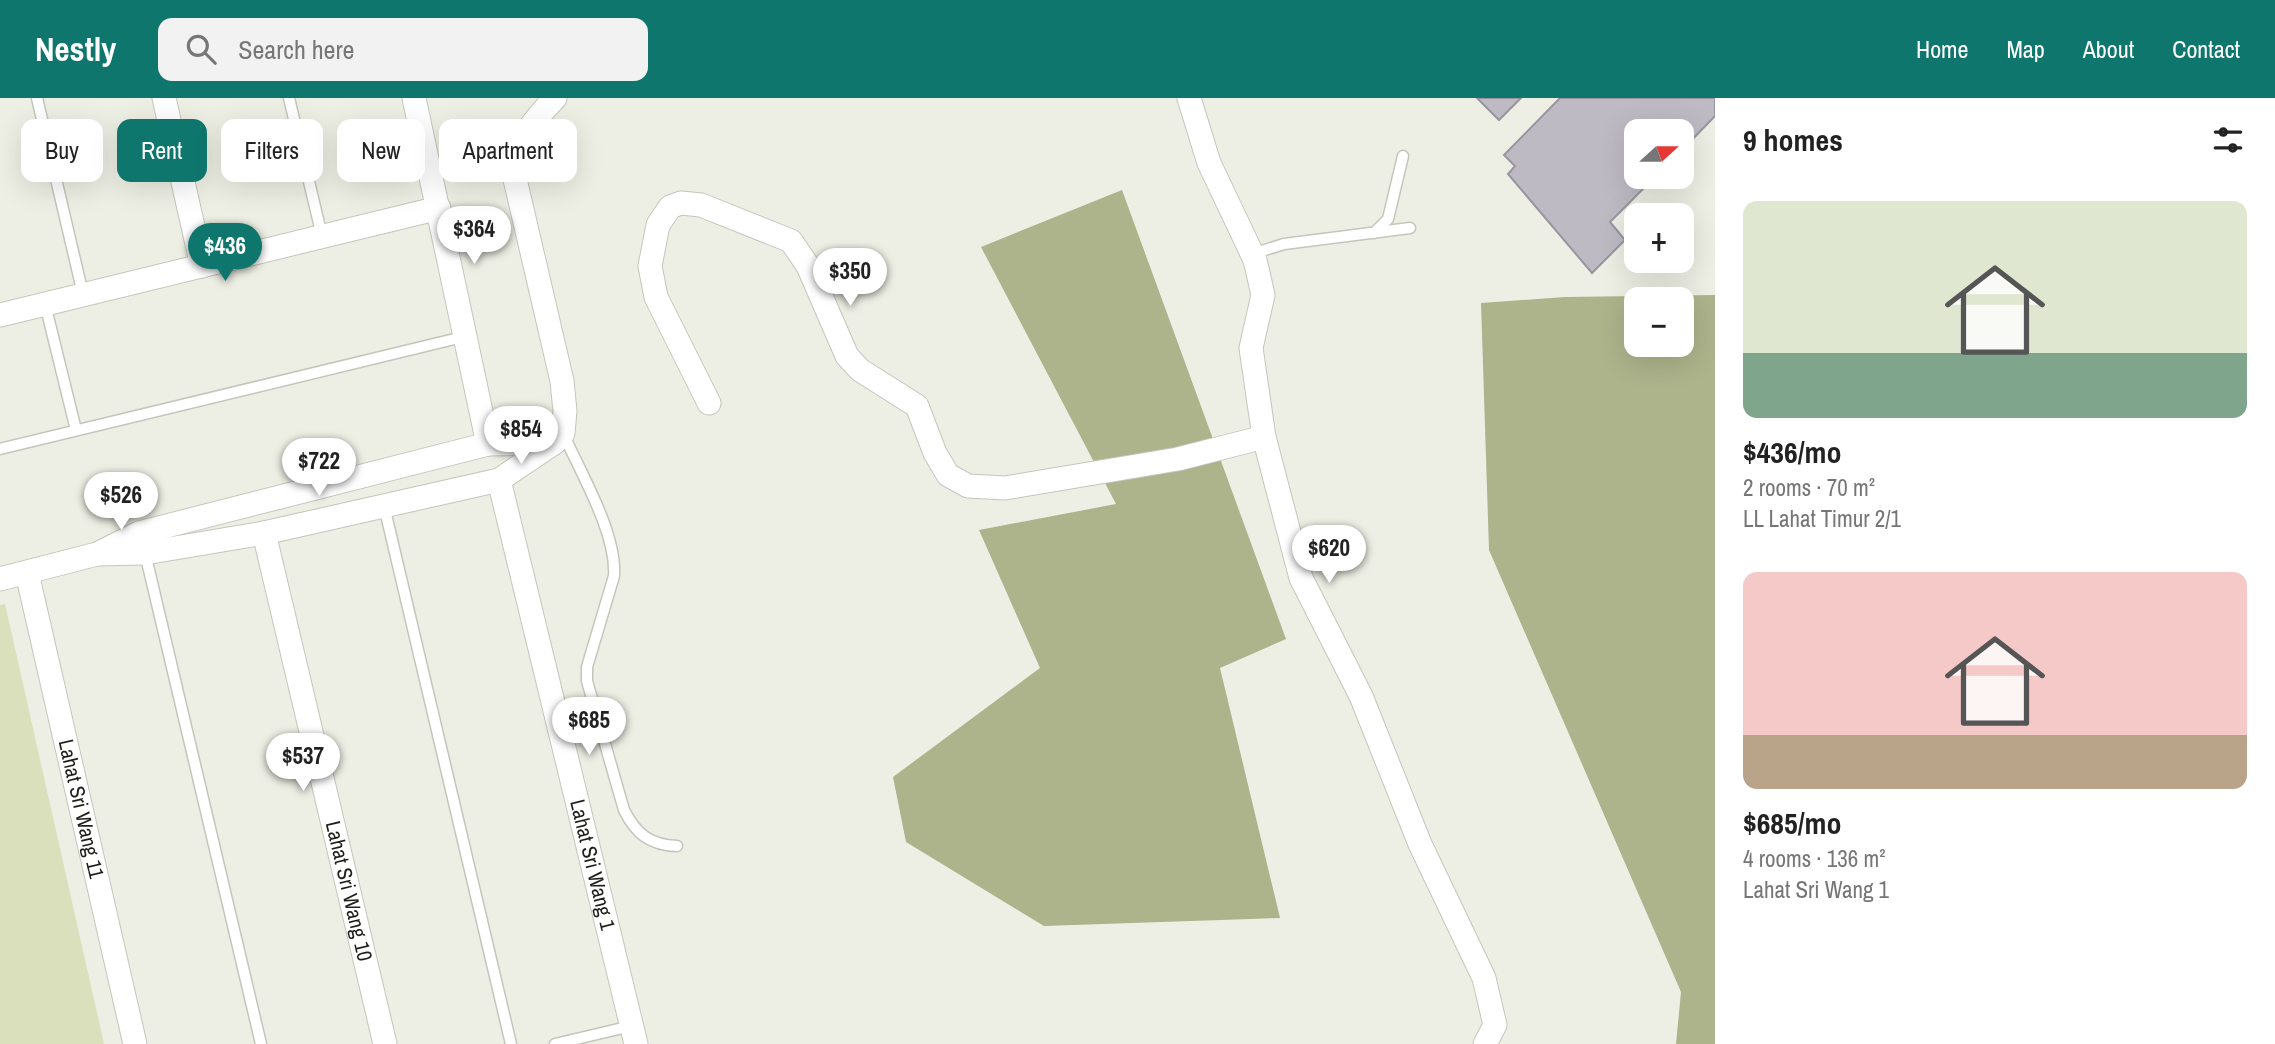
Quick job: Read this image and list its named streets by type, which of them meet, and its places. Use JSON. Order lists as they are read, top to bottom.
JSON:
{
  "streets": {
    "street": ["Lahat Sri Wang 11", "Lahat Sri Wang 1", "Lahat Sri Wang 10"]
  },
  "north": "right",
  "page": {
    "header": "Nestly",
    "search": "Search here",
    "nav": [
      "Home",
      "Map",
      "About",
      "Contact"
    ],
    "heading": "9 homes",
    "map_buttons": ["+", "−"],
    "chip": [
      "Buy",
      "Rent",
      "Filters",
      "New",
      "Apartment"
    ],
    "list": [
      {
        "name": "$436/mo",
        "note": "2 rooms · 70 m² · LL Lahat Timur 2/1"
      },
      {
        "name": "$685/mo",
        "note": "4 rooms · 136 m² · Lahat Sri Wang 1"
      }
    ],
    "price": [
      "$364",
      "$436",
      "$350",
      "$854",
      "$722",
      "$526",
      "$620",
      "$685",
      "$537"
    ]
  }
}
